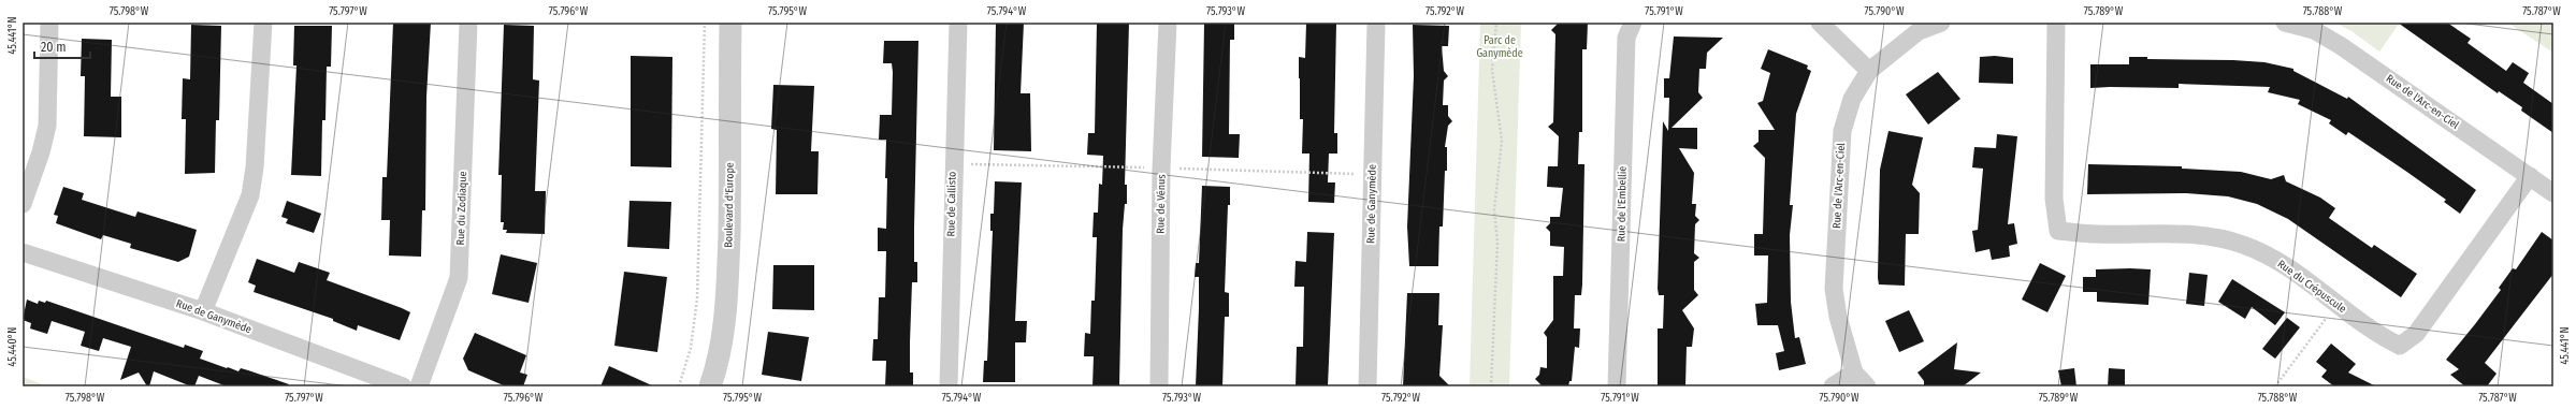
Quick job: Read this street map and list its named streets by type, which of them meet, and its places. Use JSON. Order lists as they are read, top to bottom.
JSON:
{
  "streets": {
    "street": [
      "Rue de l'Arc-en-Ciel",
      "Rue de Callisto",
      "Rue de Vénus",
      "Rue de Ganymède",
      "Rue de l'Embellie",
      "Boulevard d'Europe",
      "Rue du Zodiaque",
      "Rue du Crépuscule"
    ]
  },
  "crossings": [
    ["Rue de l'Arc-en-Ciel", "Rue du Crépuscule"]
  ],
  "parks": ["Parc de Ganymède"],
  "scale_bar": "20 m",
  "coordinates": [
    "75.798°W",
    "75.797°W",
    "75.796°W",
    "75.795°W",
    "75.794°W",
    "75.793°W",
    "75.792°W",
    "75.791°W",
    "75.790°W",
    "75.789°W",
    "75.788°W",
    "75.787°W",
    "45.441°N",
    "45.440°N"
  ]
}
